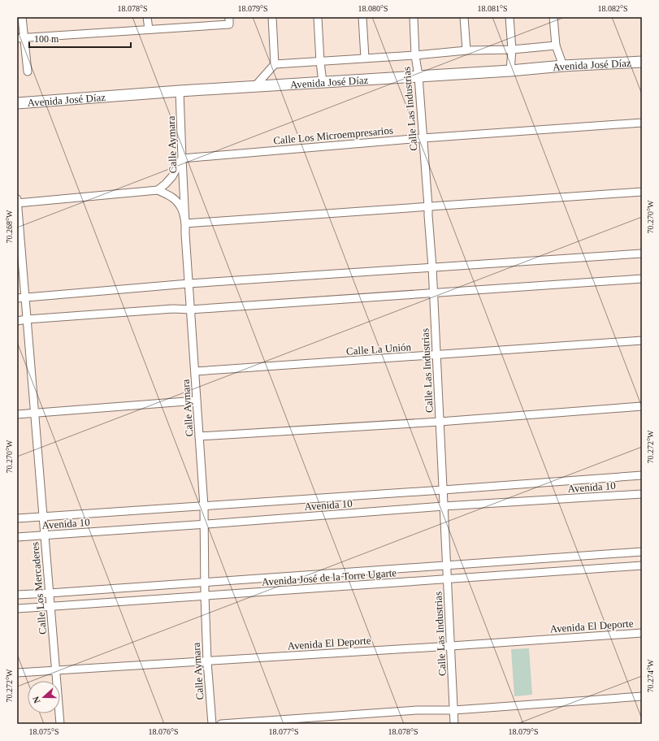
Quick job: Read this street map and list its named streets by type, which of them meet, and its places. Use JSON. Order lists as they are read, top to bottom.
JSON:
{
  "streets": {
    "street": [
      "Avenida José Díaz",
      "Calle Las Industrias",
      "Calle Los Microempresarios",
      "Calle Aymara",
      "Calle La Unión",
      "Avenida 10",
      "Avenida José de la Torre Ugarte",
      "Calle Los Mercaderes",
      "Avenida El Deporte"
    ]
  },
  "crossings": [
    ["Avenida José Díaz", "Calle Las Industrias"],
    ["Avenida José Díaz", "Calle Aymara"],
    ["Calle Las Industrias", "Calle Los Microempresarios"],
    ["Calle Las Industrias", "Calle La Unión"],
    ["Calle Las Industrias", "Avenida 10"],
    ["Calle Las Industrias", "Avenida José de la Torre Ugarte"],
    ["Calle Las Industrias", "Avenida El Deporte"],
    ["Calle Los Microempresarios", "Calle Aymara"],
    ["Calle Aymara", "Calle La Unión"],
    ["Calle Aymara", "Avenida 10"],
    ["Calle Aymara", "Avenida José de la Torre Ugarte"],
    ["Calle Aymara", "Avenida El Deporte"],
    ["Avenida 10", "Calle Los Mercaderes"],
    ["Avenida José de la Torre Ugarte", "Calle Los Mercaderes"],
    ["Calle Los Mercaderes", "Avenida El Deporte"]
  ],
  "scale_bar": "100 m",
  "north": "left",
  "coordinates": [
    "18.078°S",
    "18.079°S",
    "18.080°S",
    "18.081°S",
    "18.082°S",
    "70.270°W",
    "70.268°W",
    "70.272°W",
    "70.274°W",
    "18.075°S",
    "18.076°S",
    "18.077°S"
  ]
}
